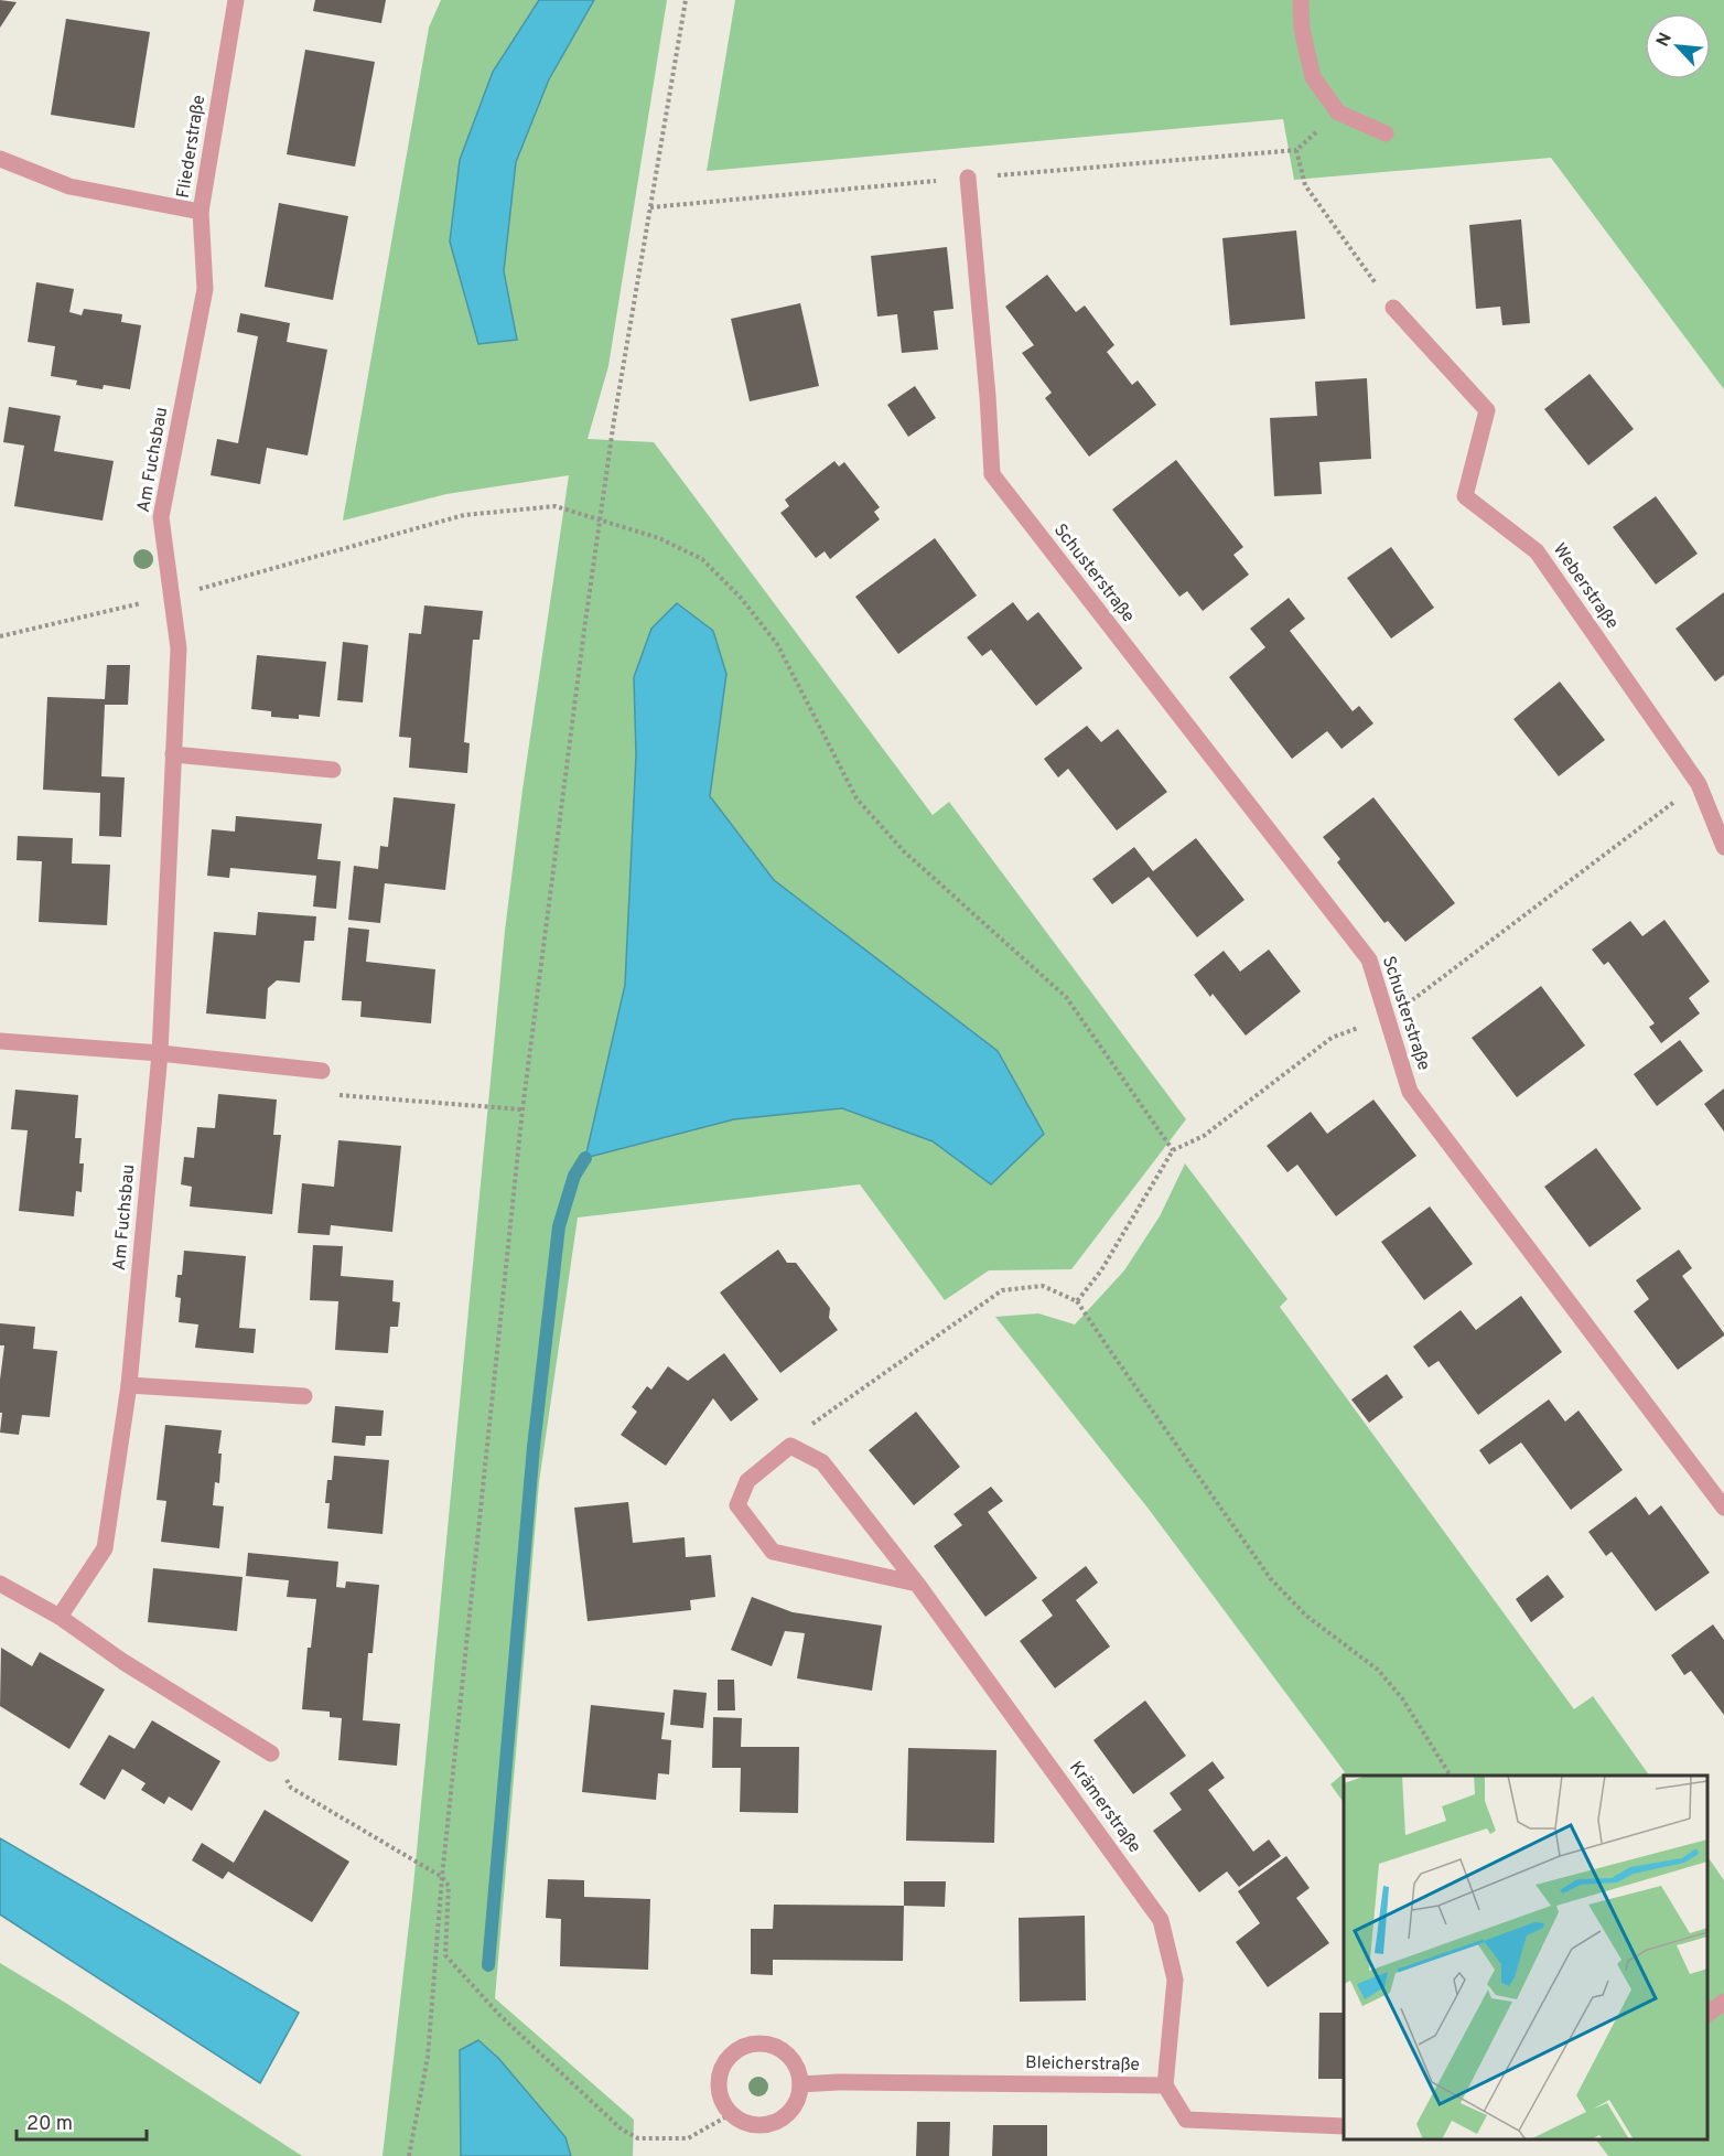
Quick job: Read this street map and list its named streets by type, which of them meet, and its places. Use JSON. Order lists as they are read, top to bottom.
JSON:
{
  "streets": {
    "street": [
      "Fliederstraße",
      "Am Fuchsbau",
      "Schusterstraße",
      "Weberstraße",
      "Krämerstraße",
      "Bleicherstraße"
    ]
  },
  "crossings": [
    ["Fliederstraße", "Am Fuchsbau"],
    ["Krämerstraße", "Bleicherstraße"]
  ],
  "scale_bar": "20 m",
  "north": "top left"
}
